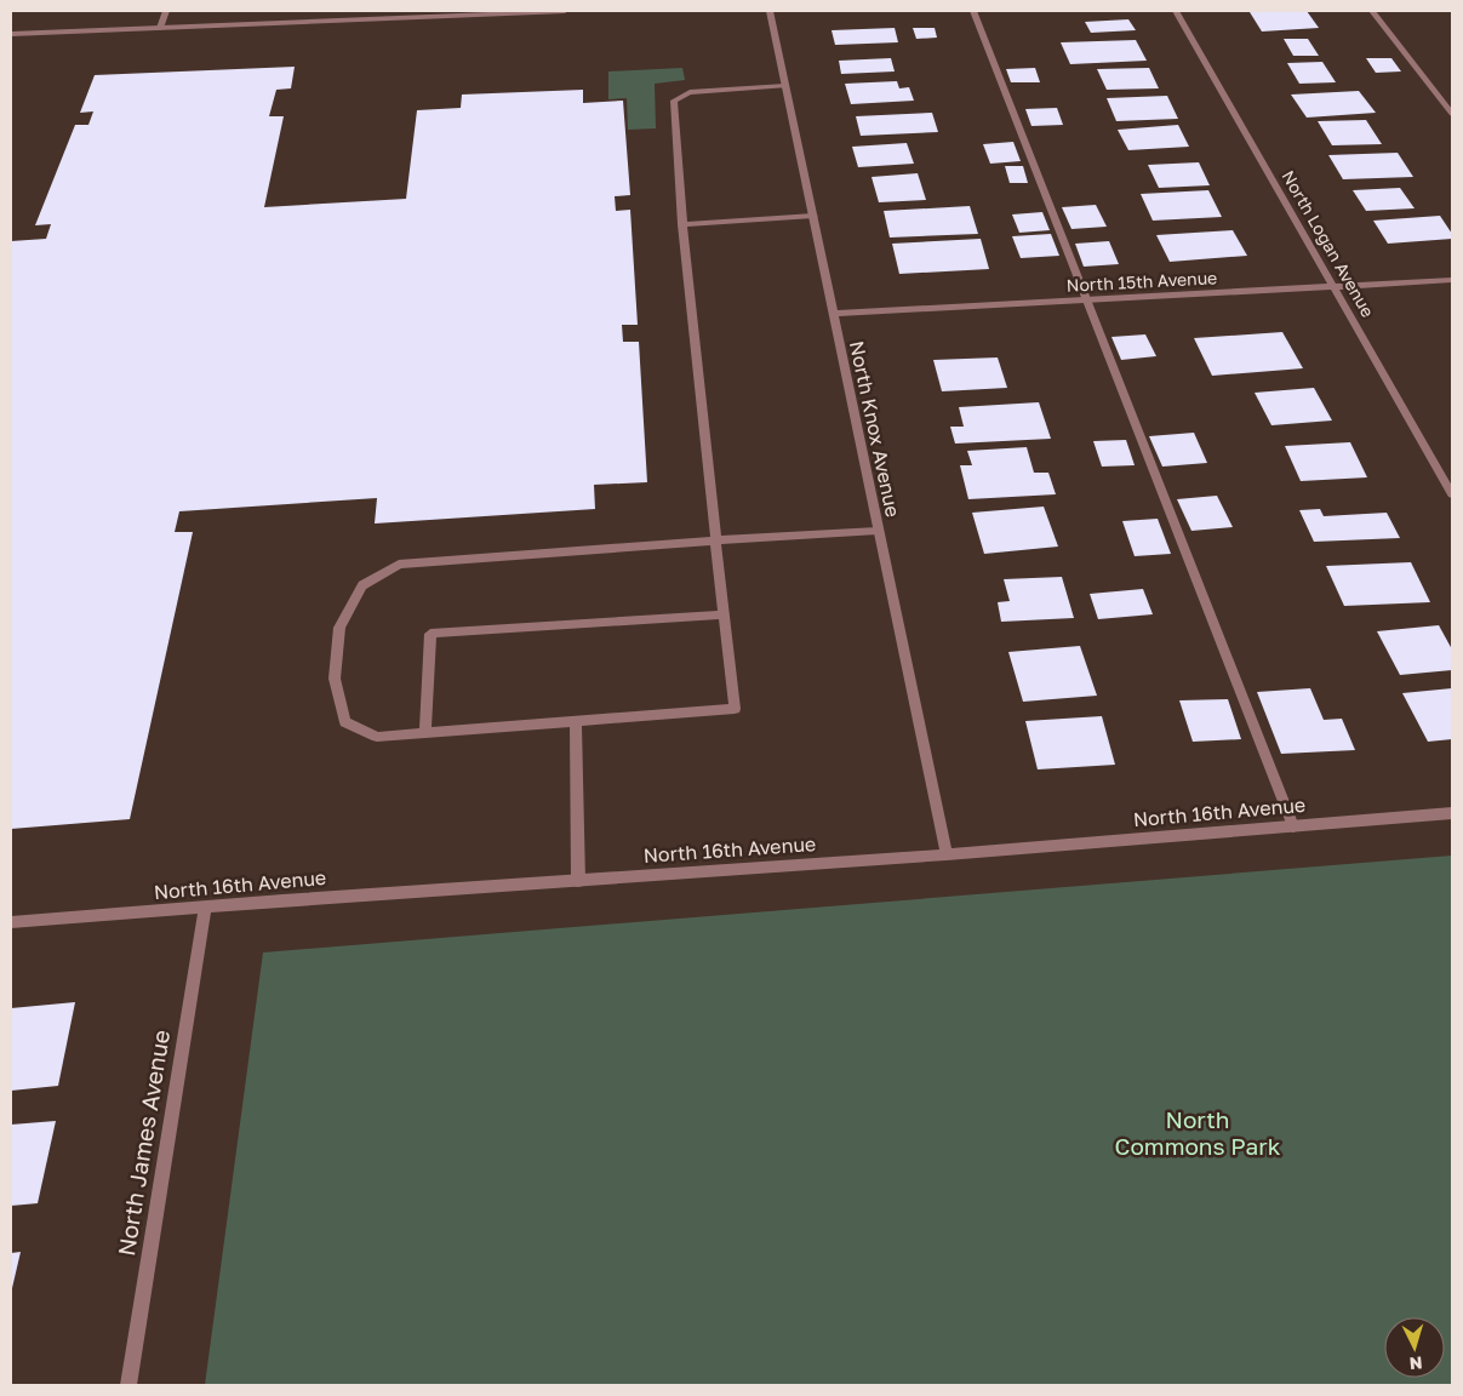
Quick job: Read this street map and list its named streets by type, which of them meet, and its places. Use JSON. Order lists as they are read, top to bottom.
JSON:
{
  "streets": {
    "street": [
      "North Logan Avenue",
      "North 15th Avenue",
      "North Knox Avenue",
      "North 16th Avenue",
      "North James Avenue"
    ]
  },
  "crossings": [
    ["North Logan Avenue", "North 15th Avenue"],
    ["North 15th Avenue", "North Knox Avenue"],
    ["North Knox Avenue", "North 16th Avenue"],
    ["North 16th Avenue", "North James Avenue"]
  ],
  "parks": ["North Commons Park"],
  "north": "bottom"
}
